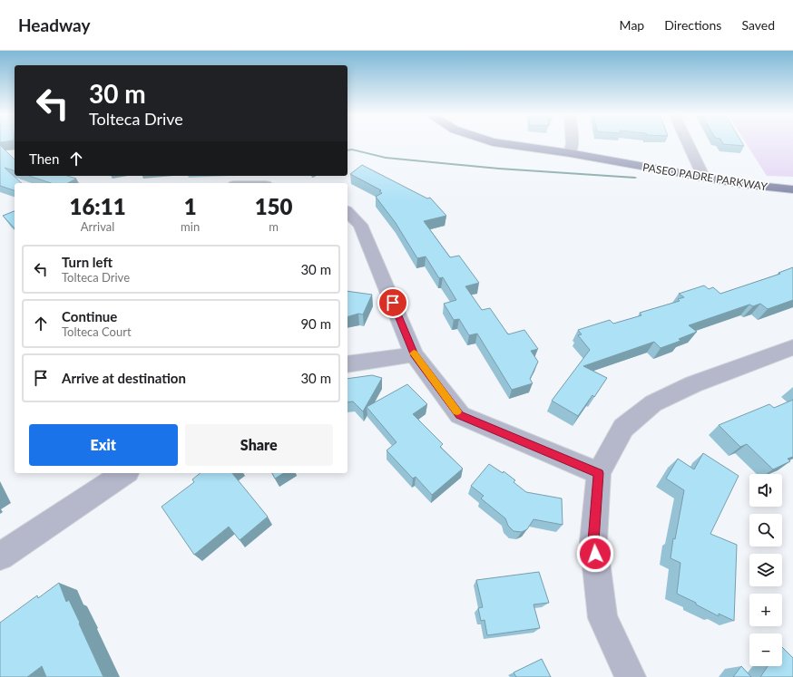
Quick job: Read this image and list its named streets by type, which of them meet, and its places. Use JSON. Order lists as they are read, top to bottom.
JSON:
{
  "streets": {
    "main road": ["PASEO PADRE PARKWAY"]
  },
  "page": {
    "header": "Headway",
    "nav": ["Map", "Directions", "Saved"],
    "turn": ["30 m", "Tolteca Drive"],
    "then": "Then",
    "eta": [
      "16:11",
      "Arrival",
      "1",
      "min",
      "150",
      "m"
    ],
    "list": [
      {
        "name": "Turn left",
        "note": "Tolteca Drive",
        "value": "30 m"
      },
      {
        "name": "Continue",
        "note": "Tolteca Court",
        "value": "90 m"
      },
      {
        "name": "Arrive at destination",
        "value": "30 m"
      }
    ],
    "buttons": ["Exit", "Share"],
    "map_buttons": ["+", "−"]
  }
}
